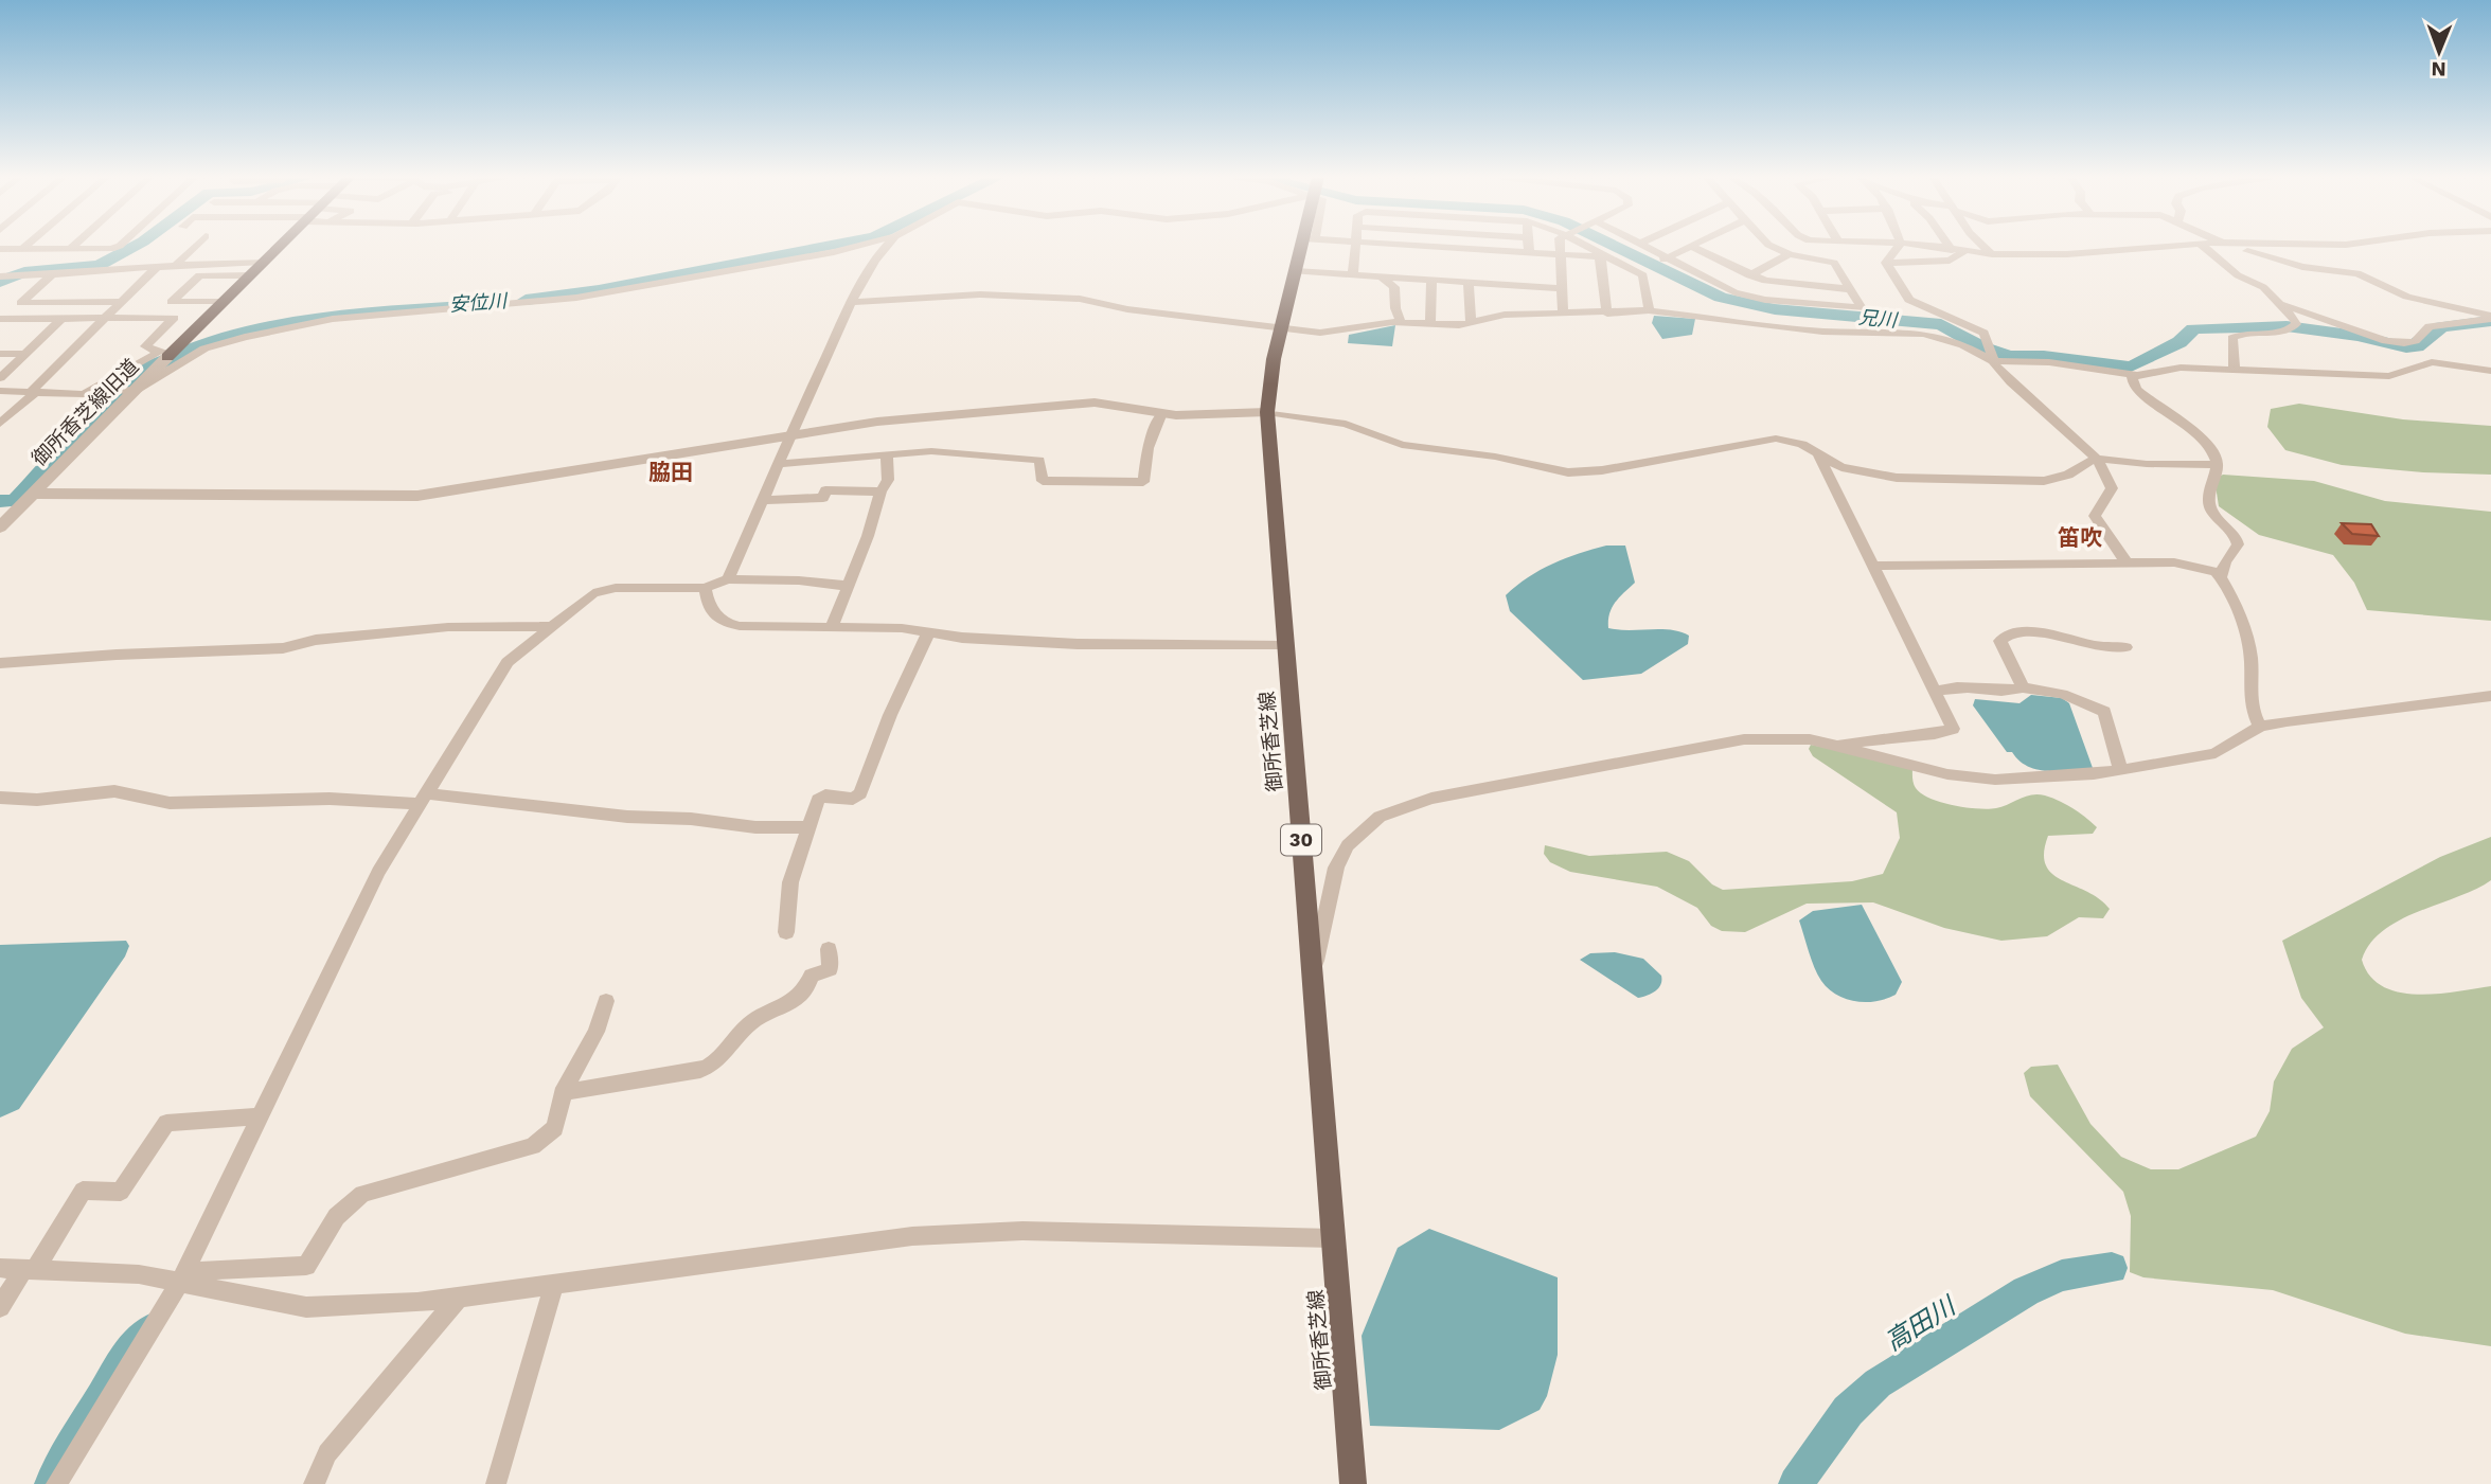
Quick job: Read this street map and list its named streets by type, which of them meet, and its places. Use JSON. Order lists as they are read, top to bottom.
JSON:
{
  "streets": {
    "main road": ["御所香芝線", "30"],
    "street": ["御所香芝線旧道"]
  },
  "districts": ["脇田", "笛吹"],
  "water": ["安位川", "兄川", "高田川"],
  "north": "bottom"
}
